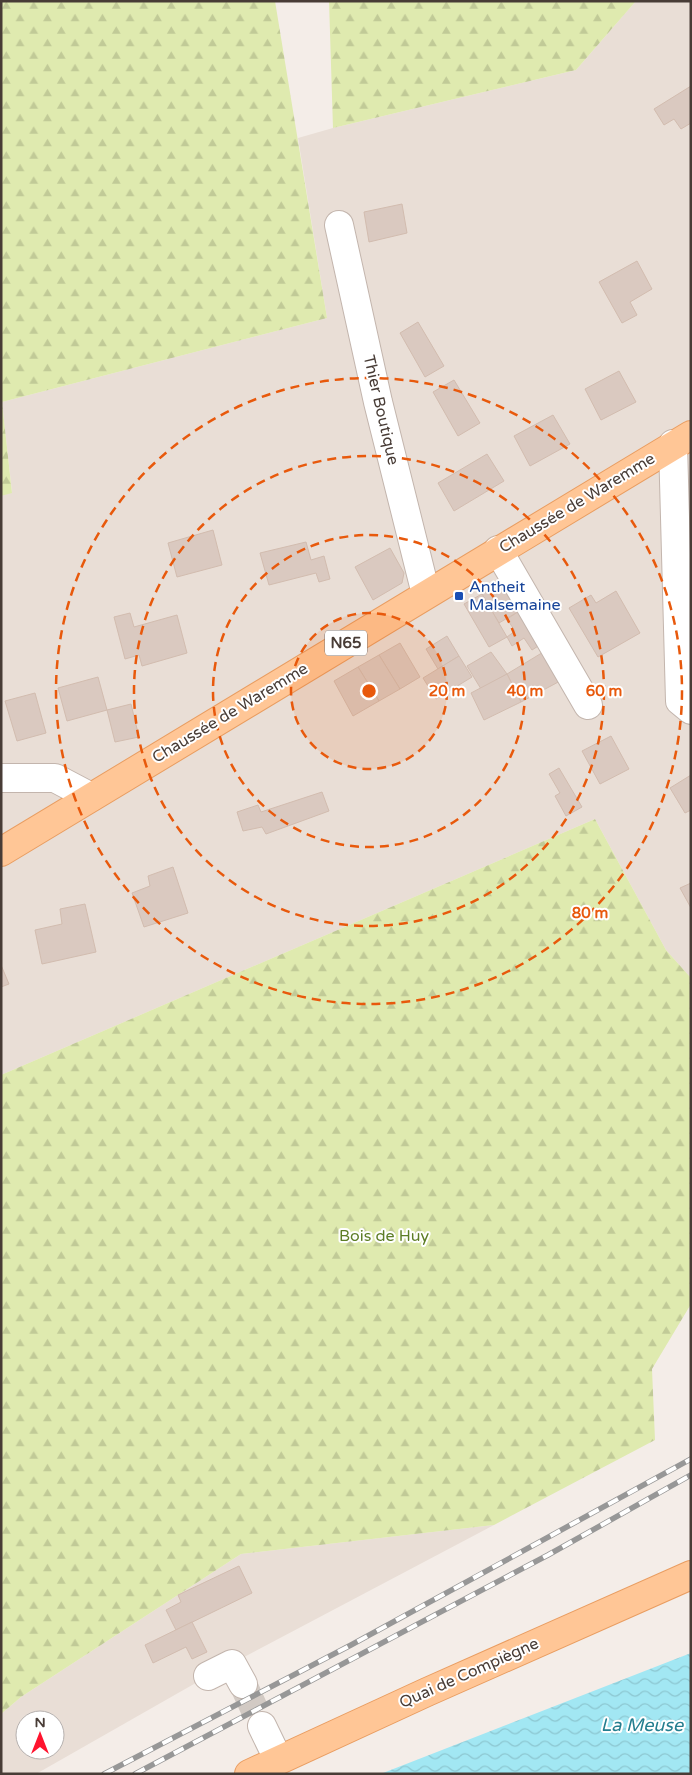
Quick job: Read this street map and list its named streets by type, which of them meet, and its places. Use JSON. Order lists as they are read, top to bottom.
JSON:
{
  "streets": {
    "main road": ["Chaussée de Waremme", "N65", "Quai de Compiègne"],
    "street": ["Thier Boutique"]
  },
  "crossings": [
    ["Thier Boutique", "Chaussée de Waremme"]
  ],
  "water": ["La Meuse"],
  "parks": ["Bois de Huy"],
  "places": {
    "transit": ["Antheit Malsemaine"]
  },
  "north": "top",
  "rings": [
    "20 m",
    "40 m",
    "60 m",
    "80 m"
  ]
}
